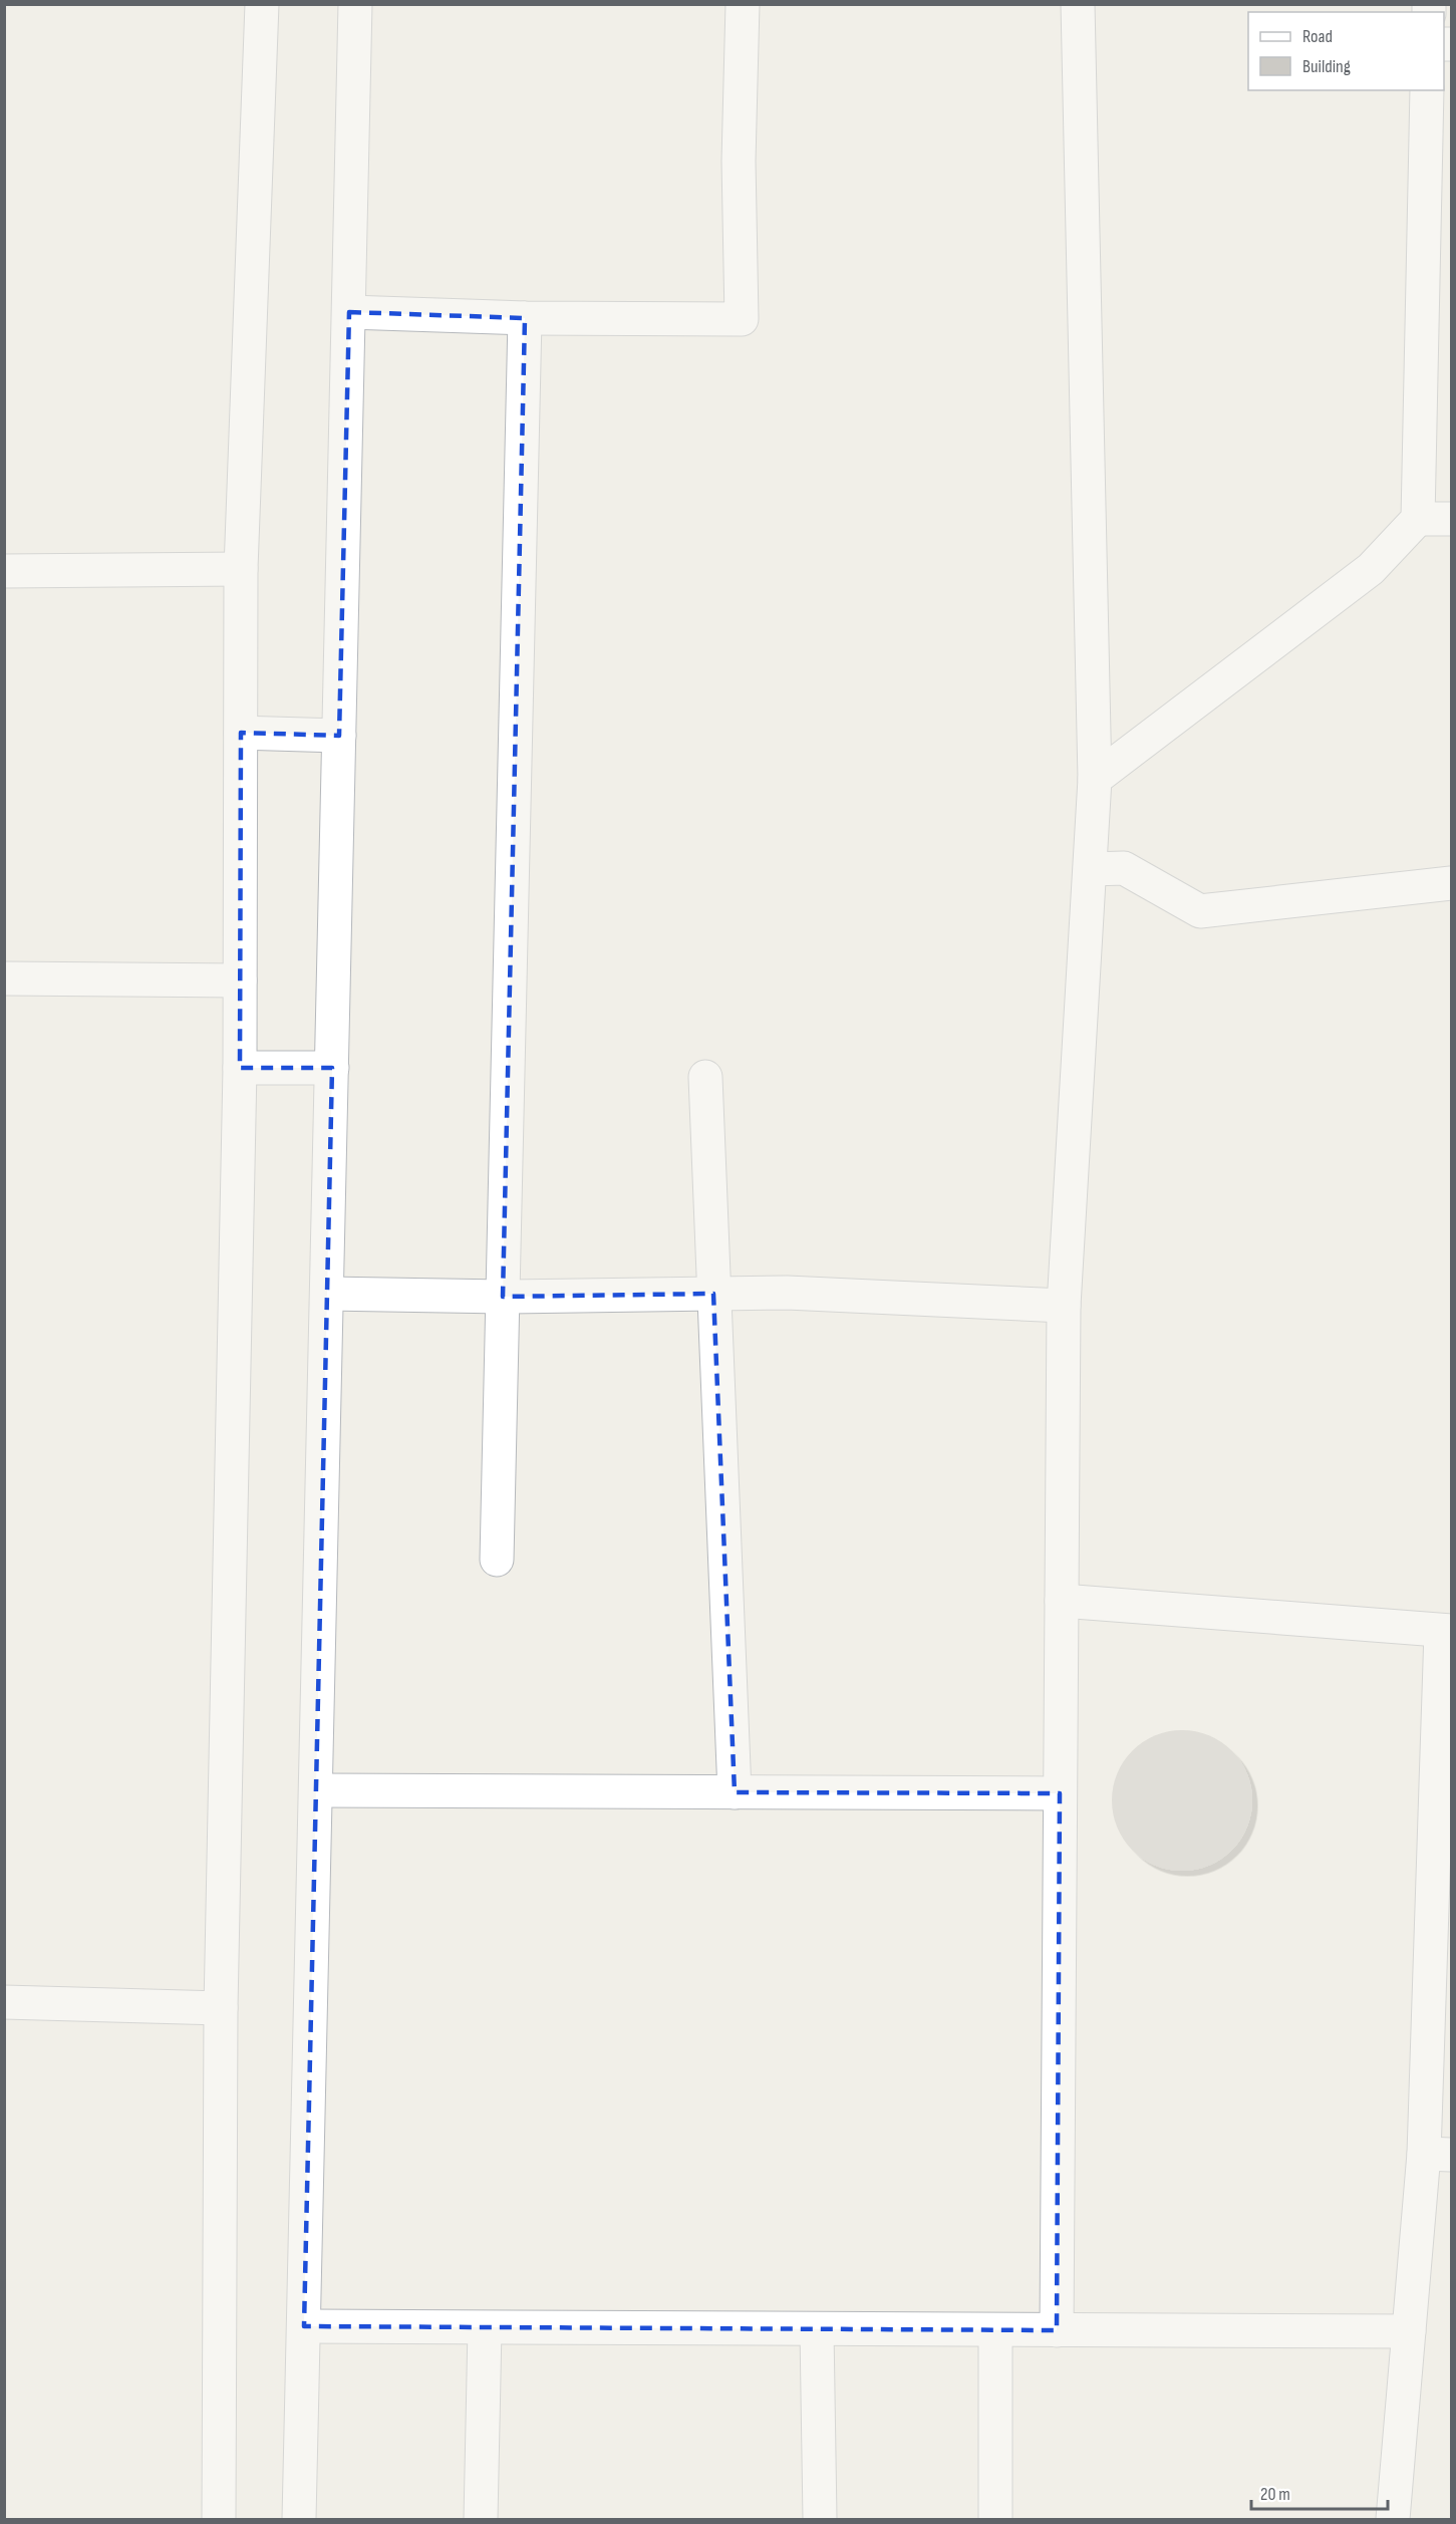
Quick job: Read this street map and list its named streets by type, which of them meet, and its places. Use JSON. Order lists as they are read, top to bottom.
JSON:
{
  "legend": ["Road", "Building"],
  "scale_bar": "20 m"
}
